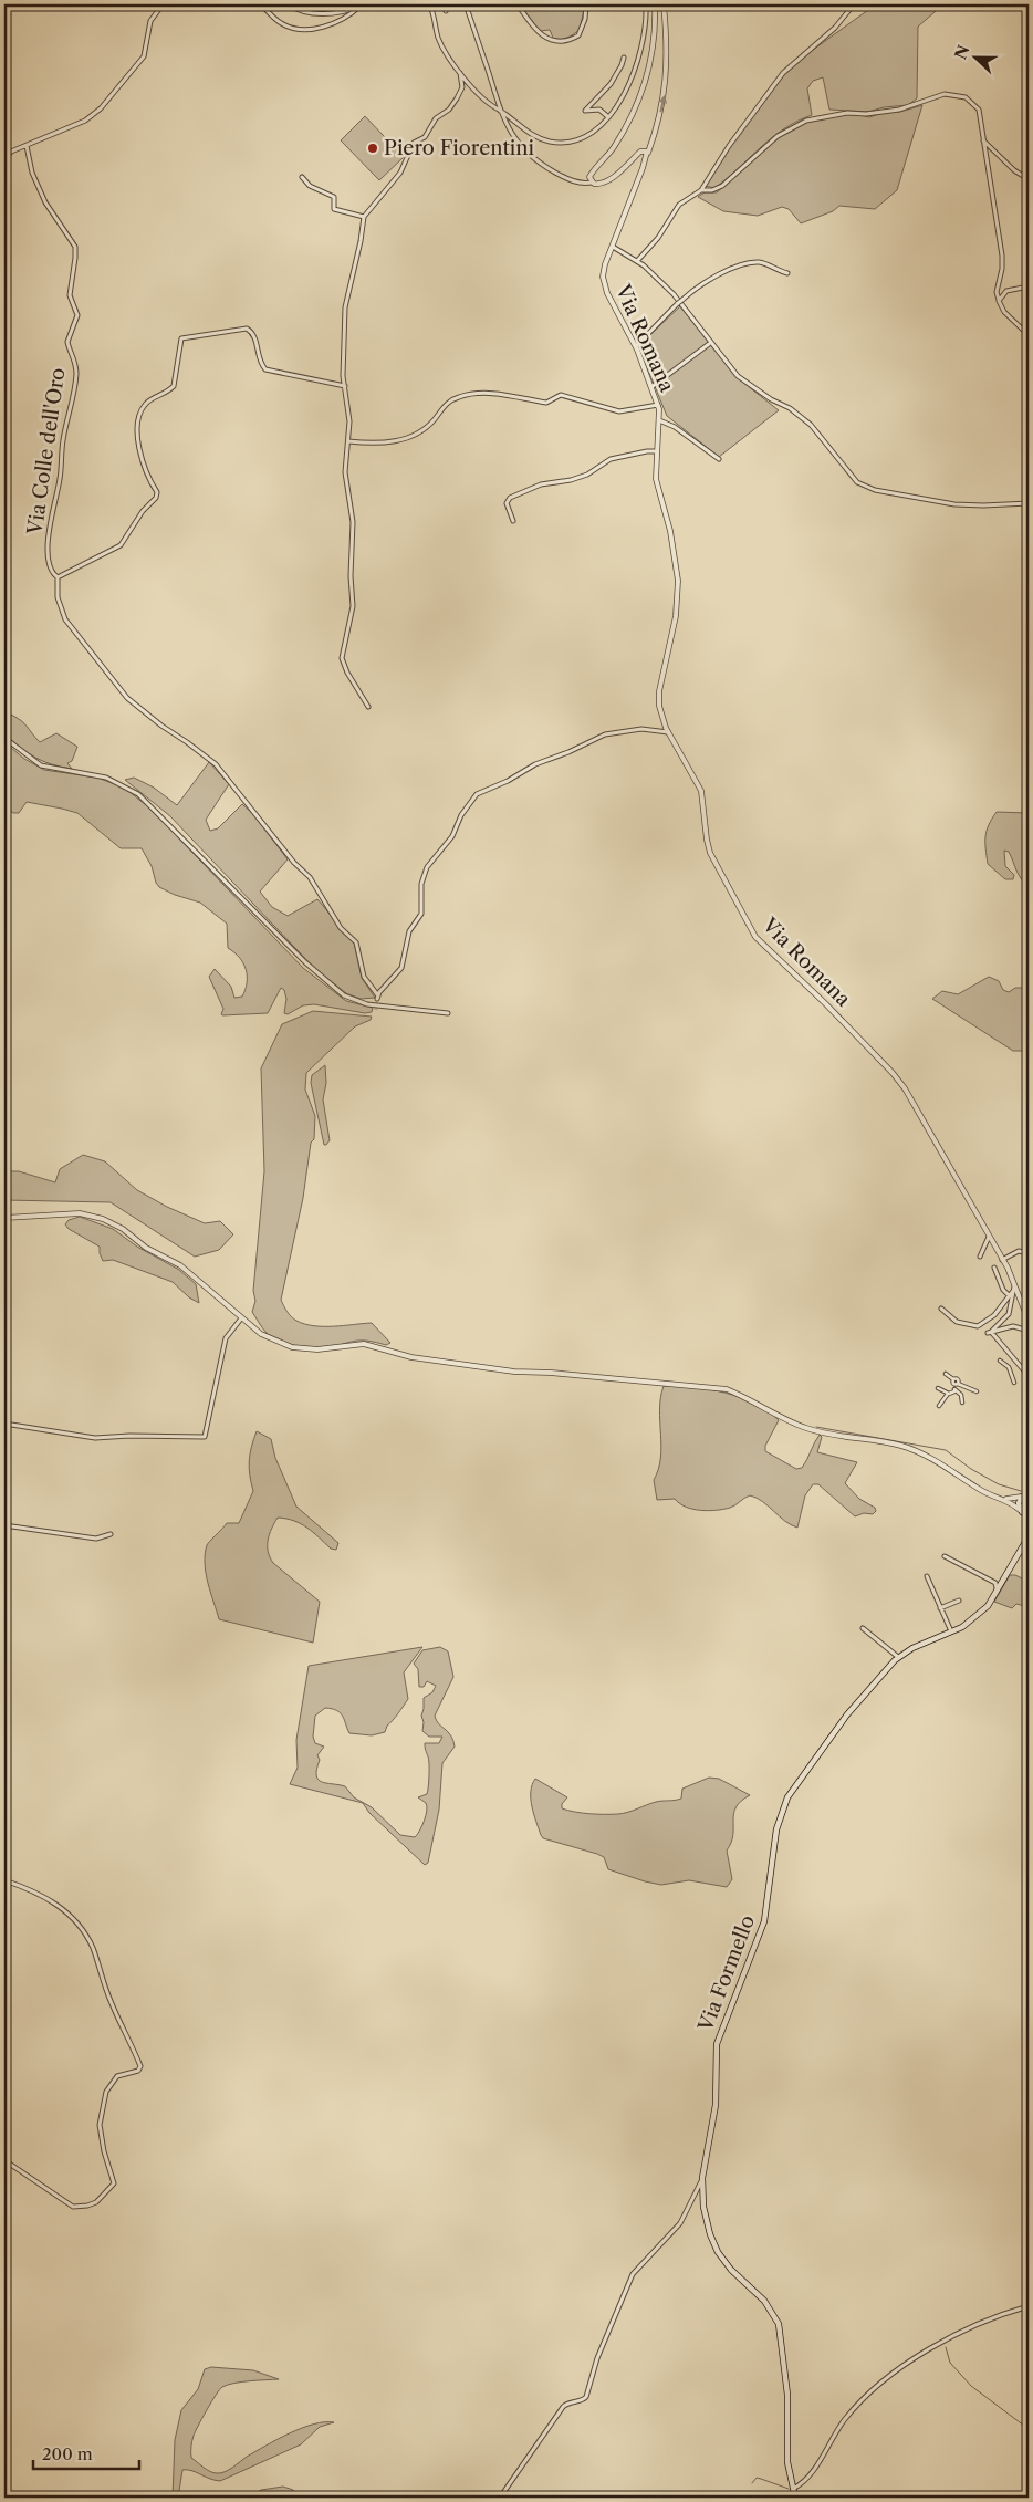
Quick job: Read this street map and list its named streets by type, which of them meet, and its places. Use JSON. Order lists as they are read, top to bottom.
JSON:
{
  "streets": {
    "main road": ["Via Formello"],
    "street": ["Via Romana", "Via Colle dell'Oro"]
  },
  "crossings": [
    ["Via Romana", "Via Colle dell'Oro"]
  ],
  "places": ["Piero Fiorentini"],
  "scale_bar": "200 m",
  "north": "left"
}
